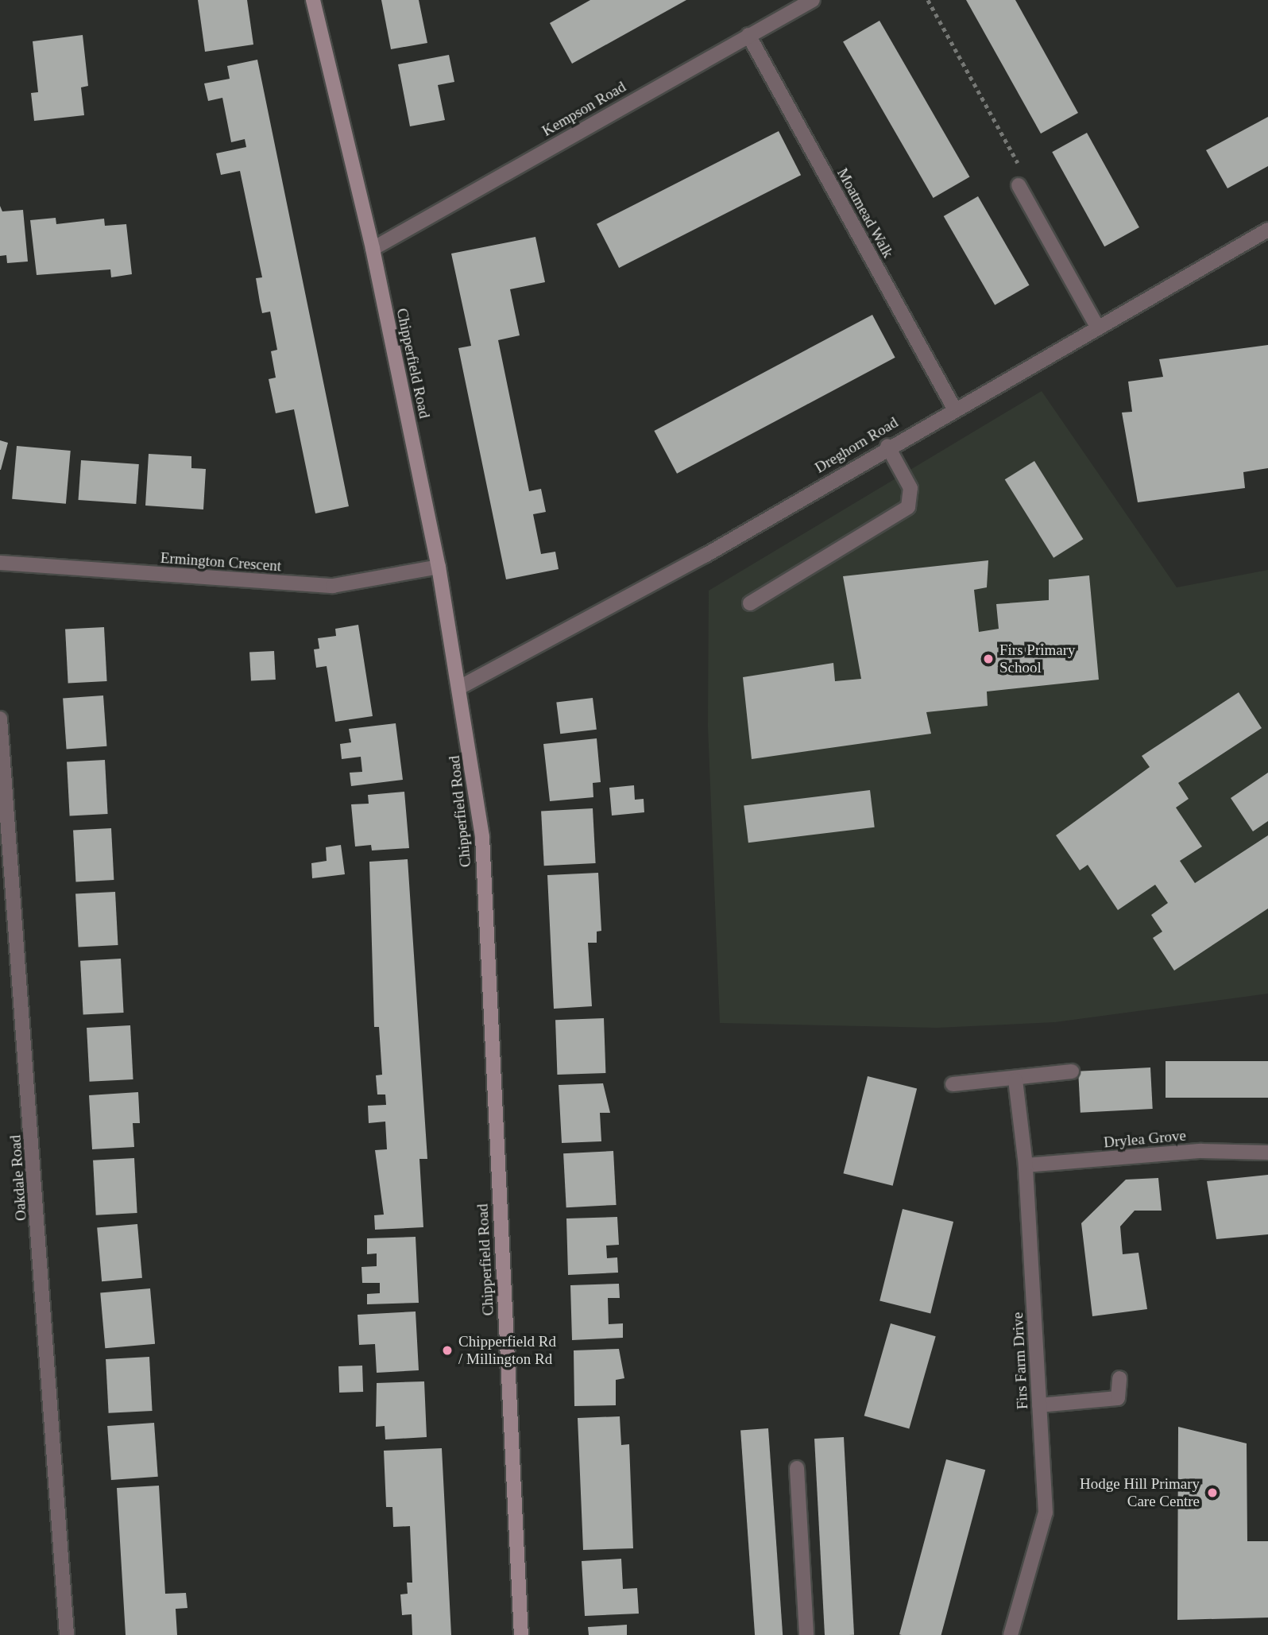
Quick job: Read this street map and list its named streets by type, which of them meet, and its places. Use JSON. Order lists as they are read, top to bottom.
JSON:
{
  "streets": {
    "street": [
      "Kempson Road",
      "Moatmead Walk",
      "Chipperfield Road",
      "Dreghorn Road",
      "Ermington Crescent",
      "Drylea Grove",
      "Oakdale Road",
      "Firs Farm Drive"
    ]
  },
  "crossings": [
    ["Kempson Road", "Moatmead Walk"],
    ["Kempson Road", "Chipperfield Road"],
    ["Moatmead Walk", "Dreghorn Road"],
    ["Chipperfield Road", "Dreghorn Road"],
    ["Chipperfield Road", "Ermington Crescent"],
    ["Drylea Grove", "Firs Farm Drive"]
  ],
  "places": ["Firs Primary School", "Chipperfield Rd / Millington Rd", "Hodge Hill Primary Care Centre"]
}
